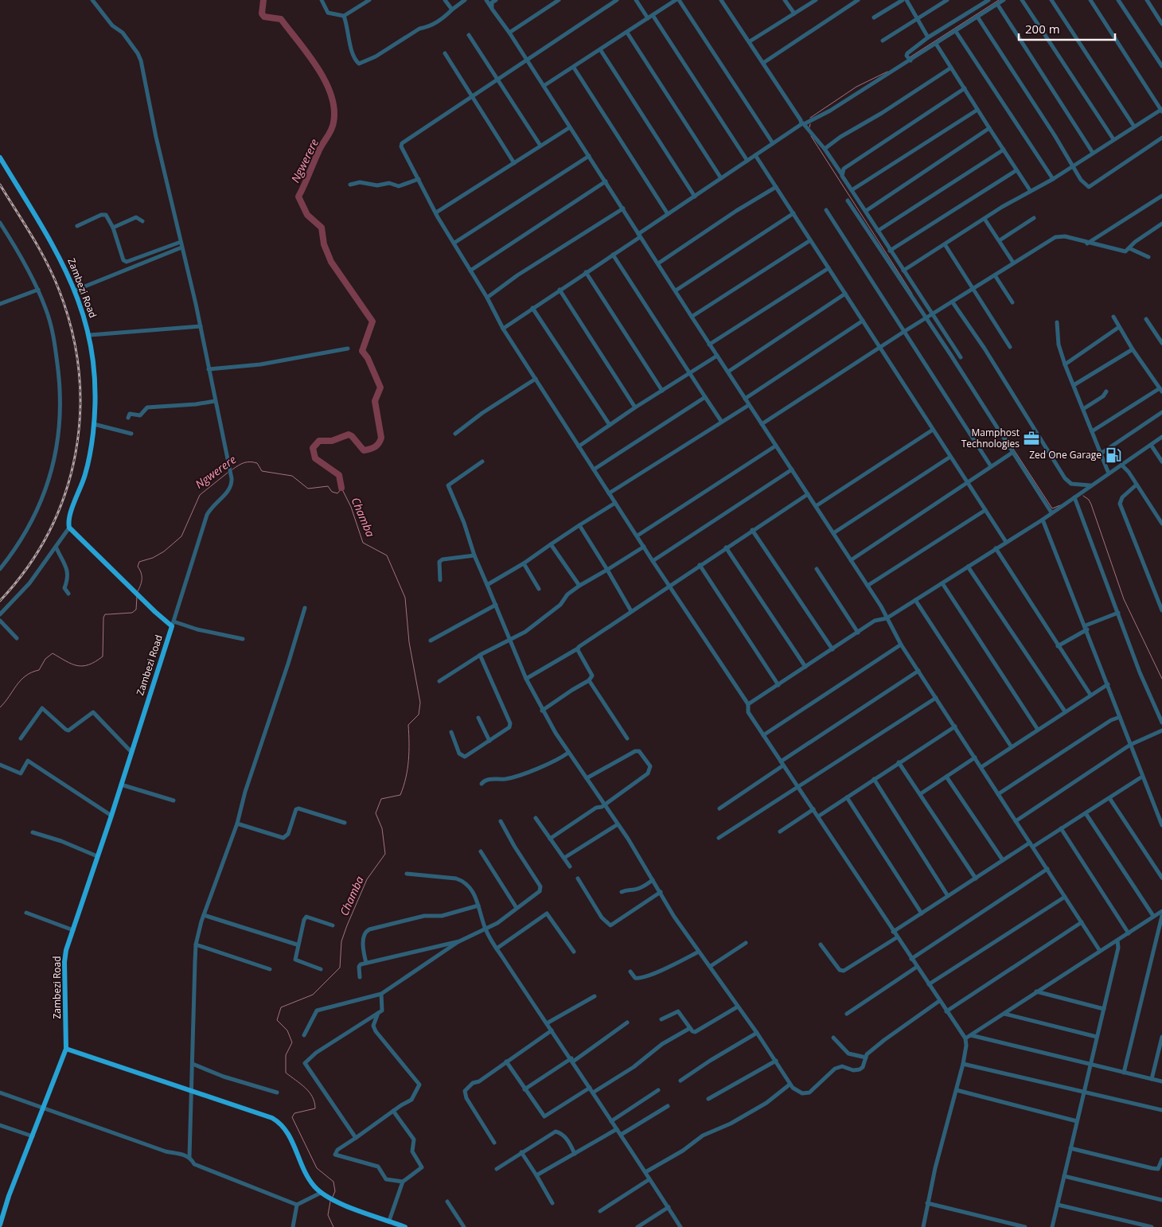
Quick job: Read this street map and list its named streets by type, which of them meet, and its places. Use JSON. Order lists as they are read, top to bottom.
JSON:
{
  "streets": {
    "main road": ["Zambezi Road"]
  },
  "water": ["Ngwerere", "Chamba"],
  "places": {
    "office": ["Mamphost Technologies"],
    "fuel station": ["Zed One Garage"]
  },
  "scale_bar": "200 m"
}
